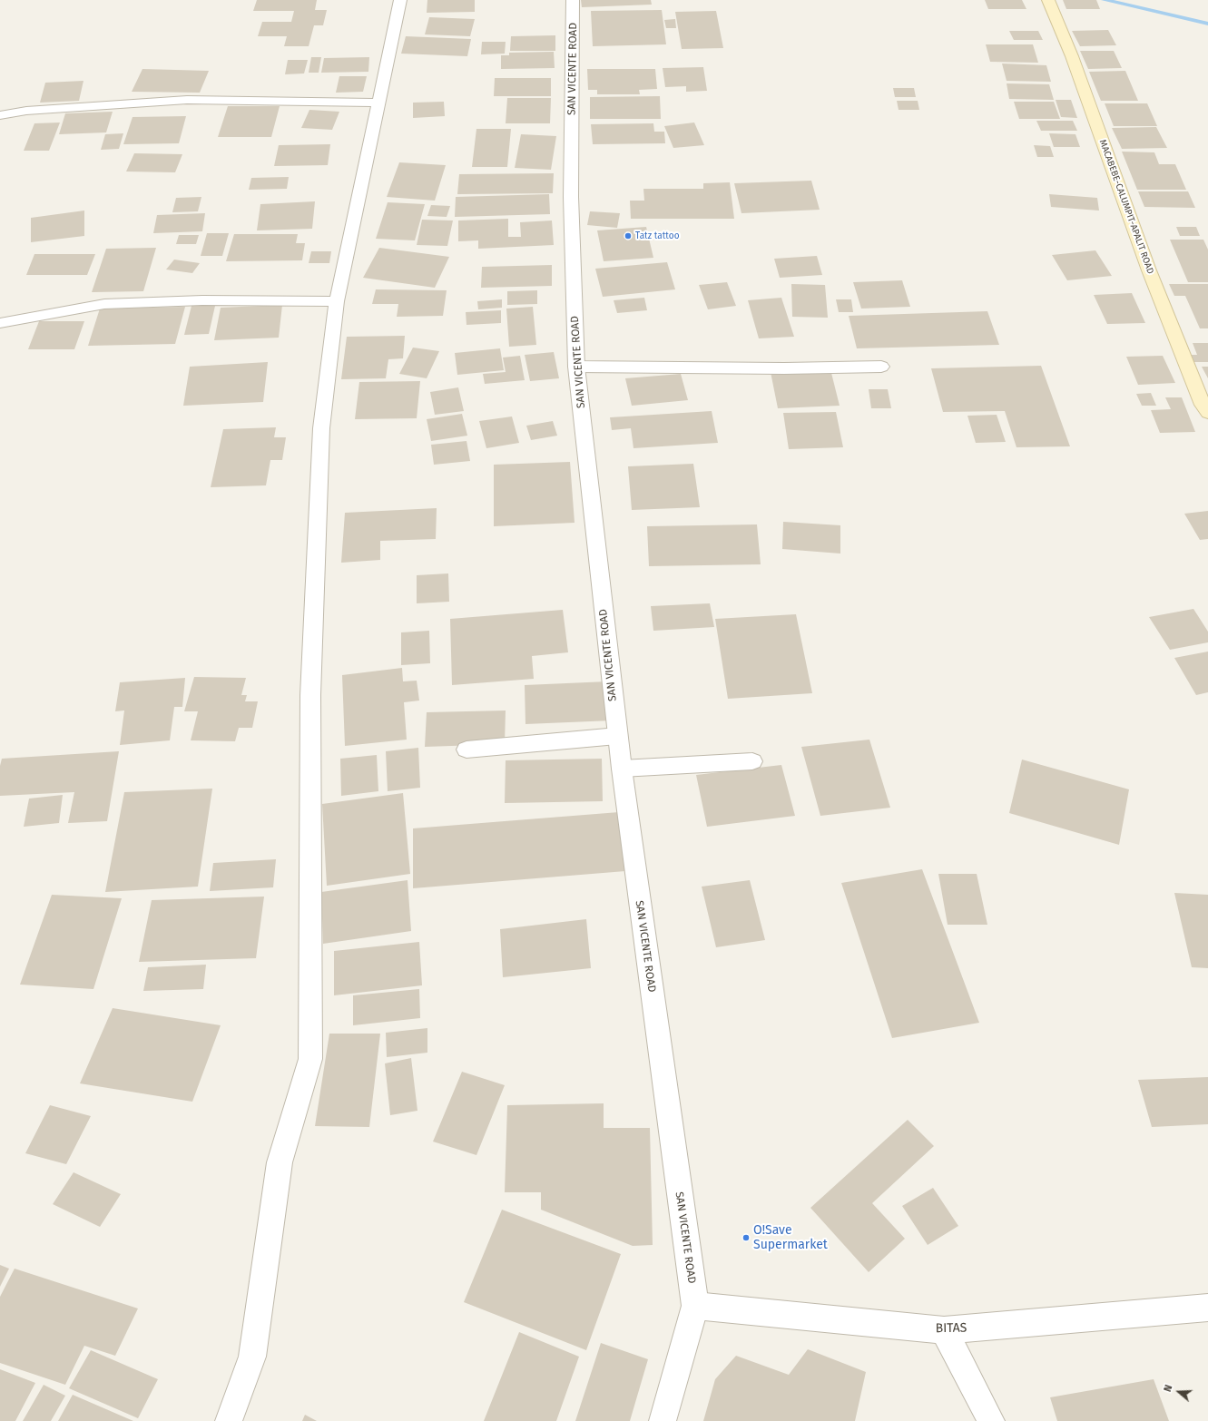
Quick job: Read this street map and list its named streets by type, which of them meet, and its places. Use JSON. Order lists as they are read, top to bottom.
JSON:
{
  "streets": {
    "main road": ["MACABEBE-CALUMPIT-APALIT ROAD"],
    "street": ["SAN VICENTE ROAD", "BITAS"]
  },
  "crossings": [
    ["SAN VICENTE ROAD", "BITAS"]
  ],
  "places": ["Tatz tattoo", "O!Save Supermarket"],
  "north": "left"
}
